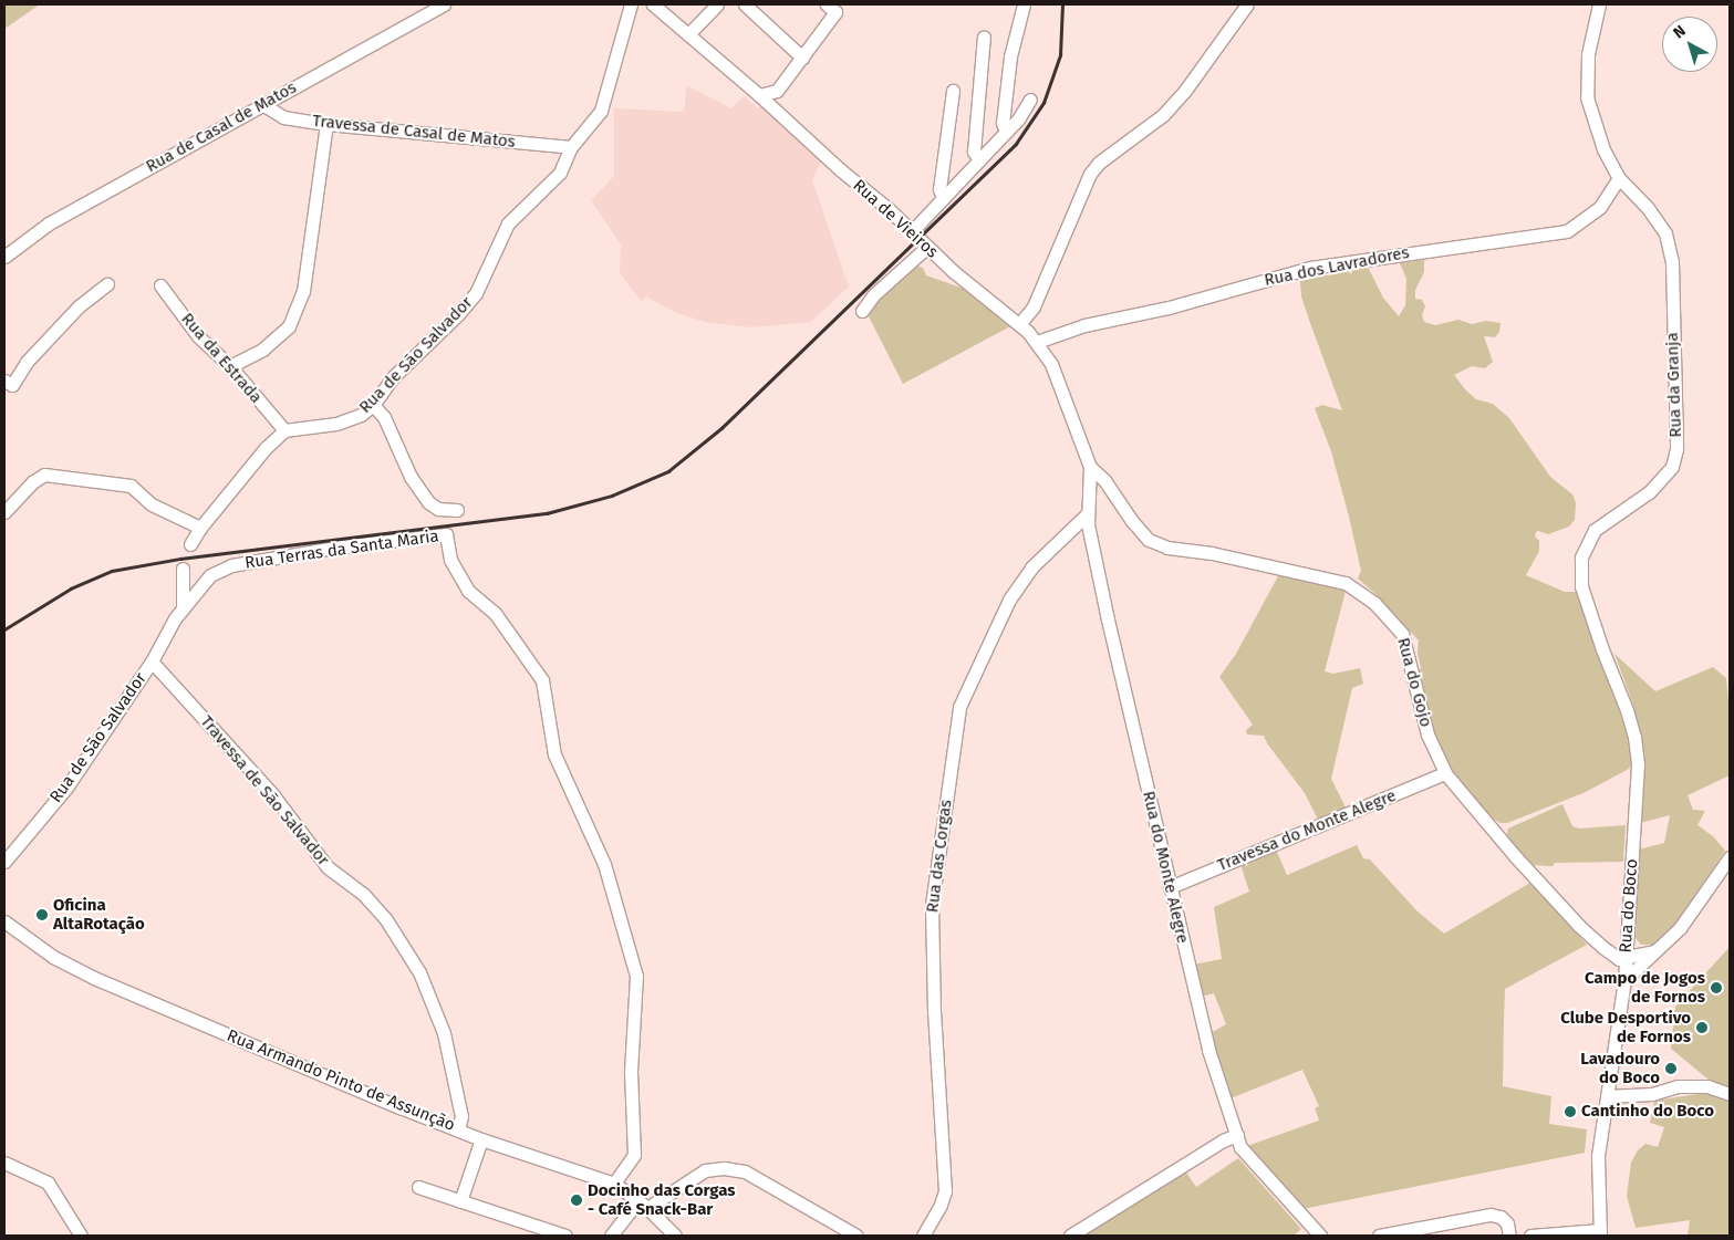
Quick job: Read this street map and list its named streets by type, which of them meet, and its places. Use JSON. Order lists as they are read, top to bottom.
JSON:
{
  "streets": {
    "street": [
      "Rua de Casal de Matos",
      "Travessa de Casal de Matos",
      "Rua de Vieiros",
      "Rua dos Lavradores",
      "Rua de São Salvador",
      "Rua da Estrada",
      "Rua da Granja",
      "Rua Terras da Santa Maria",
      "Rua do Gojo",
      "Travessa de São Salvador",
      "Travessa do Monte Alegre",
      "Rua das Corgas",
      "Rua do Monte Alegre",
      "Rua do Boco",
      "Rua Armando Pinto de Assunção"
    ]
  },
  "crossings": [
    ["Rua de Casal de Matos", "Travessa de Casal de Matos"],
    ["Travessa de Casal de Matos", "Rua de São Salvador"],
    ["Rua de Vieiros", "Rua dos Lavradores"],
    ["Rua de Vieiros", "Rua do Gojo"],
    ["Rua de Vieiros", "Rua do Monte Alegre"],
    ["Rua dos Lavradores", "Rua da Granja"],
    ["Rua de São Salvador", "Rua da Estrada"],
    ["Rua de São Salvador", "Rua Terras da Santa Maria"],
    ["Rua de São Salvador", "Travessa de São Salvador"],
    ["Rua da Granja", "Rua do Boco"],
    ["Rua Terras da Santa Maria", "Rua Armando Pinto de Assunção"],
    ["Rua do Gojo", "Travessa do Monte Alegre"],
    ["Rua do Gojo", "Rua do Monte Alegre"],
    ["Rua do Gojo", "Rua do Boco"],
    ["Travessa de São Salvador", "Rua Armando Pinto de Assunção"],
    ["Travessa do Monte Alegre", "Rua do Monte Alegre"],
    ["Rua das Corgas", "Rua do Monte Alegre"]
  ],
  "places": [
    "Oficina AltaRotação",
    "Campo de Jogos de Fornos",
    "Clube Desportivo de Fornos",
    "Lavadouro do Boco",
    "Cantinho do Boco",
    "Docinho das Corgas - Café Snack-Bar"
  ],
  "north": "top left"
}
